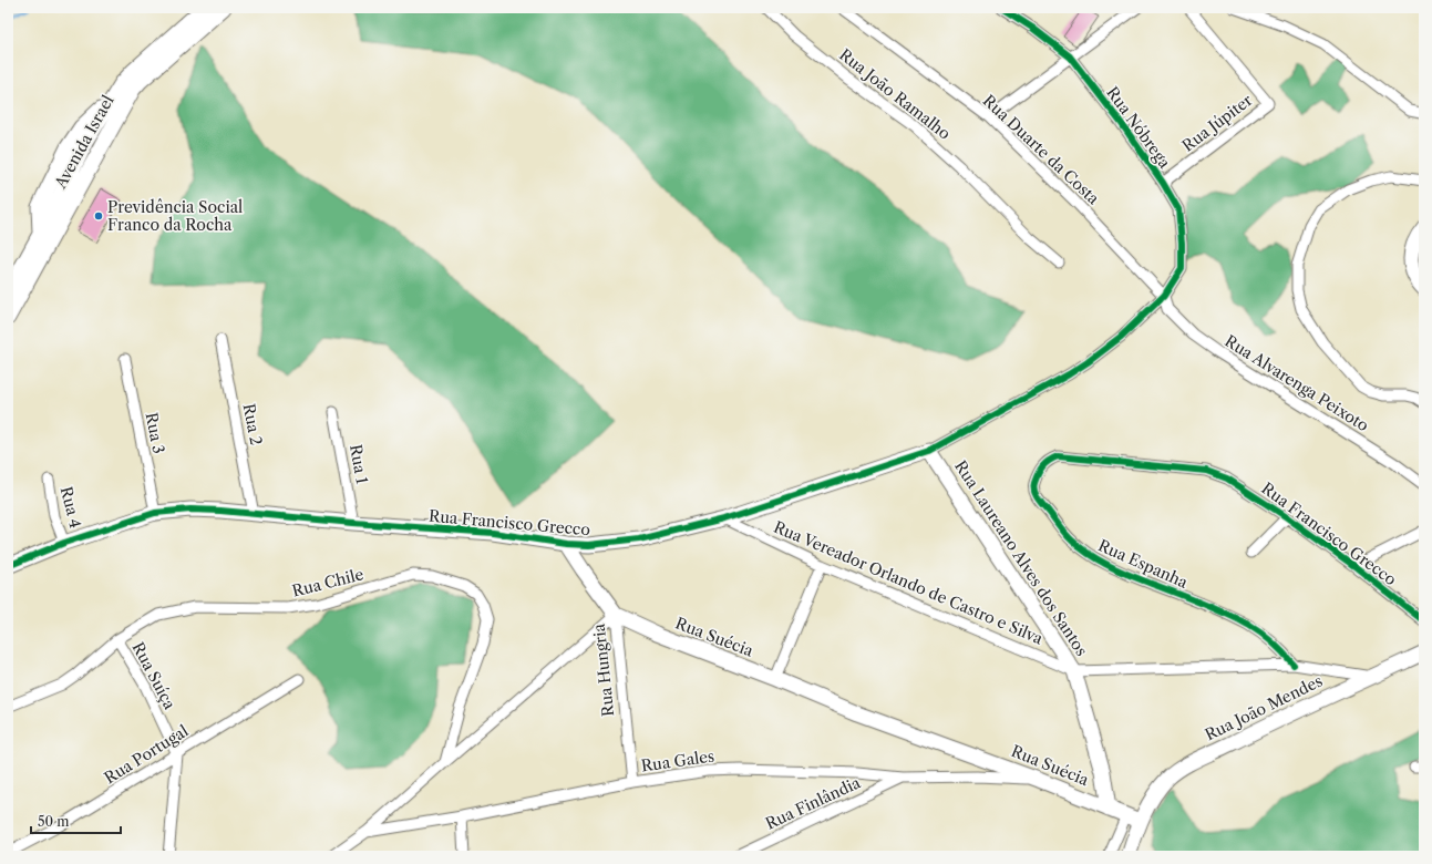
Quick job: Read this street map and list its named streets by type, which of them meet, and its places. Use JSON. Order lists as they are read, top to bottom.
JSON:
{
  "streets": {
    "street": [
      "Rua João Ramalho",
      "Rua Júpiter",
      "Rua Nóbrega",
      "Avenida Israel",
      "Rua Duarte da Costa",
      "Rua Alvarenga Peixoto",
      "Rua 2",
      "Rua 3",
      "Rua 1",
      "Rua 4",
      "Rua Francisco Grecco",
      "Rua Laureano Alves dos Santos",
      "Rua Espanha",
      "Rua Chile",
      "Rua Vereador Orlando de Castro e Silva",
      "Rua Suécia",
      "Rua Hungria",
      "Rua Suíça",
      "Rua João Mendes",
      "Rua Portugal",
      "Rua Gales",
      "Rua Finlândia"
    ]
  },
  "crossings": [
    ["Rua Júpiter", "Rua Nóbrega"],
    ["Rua Nóbrega", "Rua Duarte da Costa"],
    ["Rua Nóbrega", "Rua Alvarenga Peixoto"],
    ["Rua Nóbrega", "Rua Francisco Grecco"],
    ["Rua Duarte da Costa", "Rua Alvarenga Peixoto"],
    ["Rua 2", "Rua Francisco Grecco"],
    ["Rua 3", "Rua Francisco Grecco"],
    ["Rua 1", "Rua Francisco Grecco"],
    ["Rua 4", "Rua Francisco Grecco"],
    ["Rua Francisco Grecco", "Rua Laureano Alves dos Santos"],
    ["Rua Francisco Grecco", "Rua Espanha"],
    ["Rua Francisco Grecco", "Rua Vereador Orlando de Castro e Silva"],
    ["Rua Francisco Grecco", "Rua Hungria"],
    ["Rua Laureano Alves dos Santos", "Rua Vereador Orlando de Castro e Silva"],
    ["Rua Laureano Alves dos Santos", "Rua Suécia"],
    ["Rua Espanha", "Rua Vereador Orlando de Castro e Silva"],
    ["Rua Chile", "Rua Suíça"],
    ["Rua Vereador Orlando de Castro e Silva", "Rua João Mendes"],
    ["Rua Suécia", "Rua Hungria"],
    ["Rua Suécia", "Rua Gales"],
    ["Rua Hungria", "Rua Gales"],
    ["Rua Suíça", "Rua Portugal"],
    ["Rua Gales", "Rua Finlândia"]
  ],
  "places": ["Previdência Social Franco da Rocha"],
  "scale_bar": "50 m"
}
